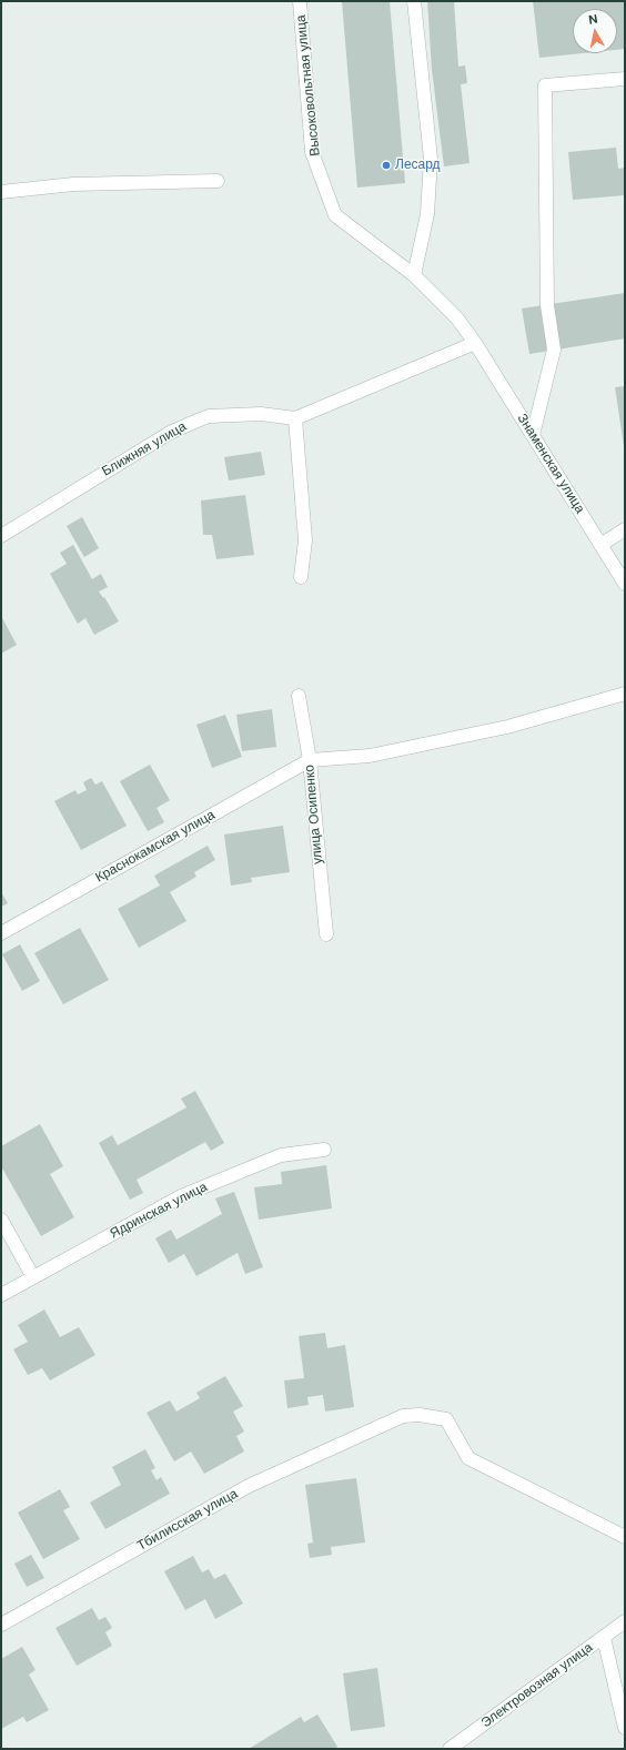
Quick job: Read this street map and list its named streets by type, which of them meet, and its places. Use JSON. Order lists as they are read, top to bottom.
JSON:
{
  "streets": {
    "street": [
      "Высоковольтная улица",
      "Ближняя улица",
      "Знаменская улица",
      "улица Осипенко",
      "Краснокамская улица",
      "Ядринская улица",
      "Тбилисская улица",
      "Электровозная улица"
    ]
  },
  "crossings": [
    ["Высоковольтная улица", "Знаменская улица"],
    ["улица Осипенко", "Краснокамская улица"]
  ],
  "places": ["Лесард"],
  "north": "top"
}
